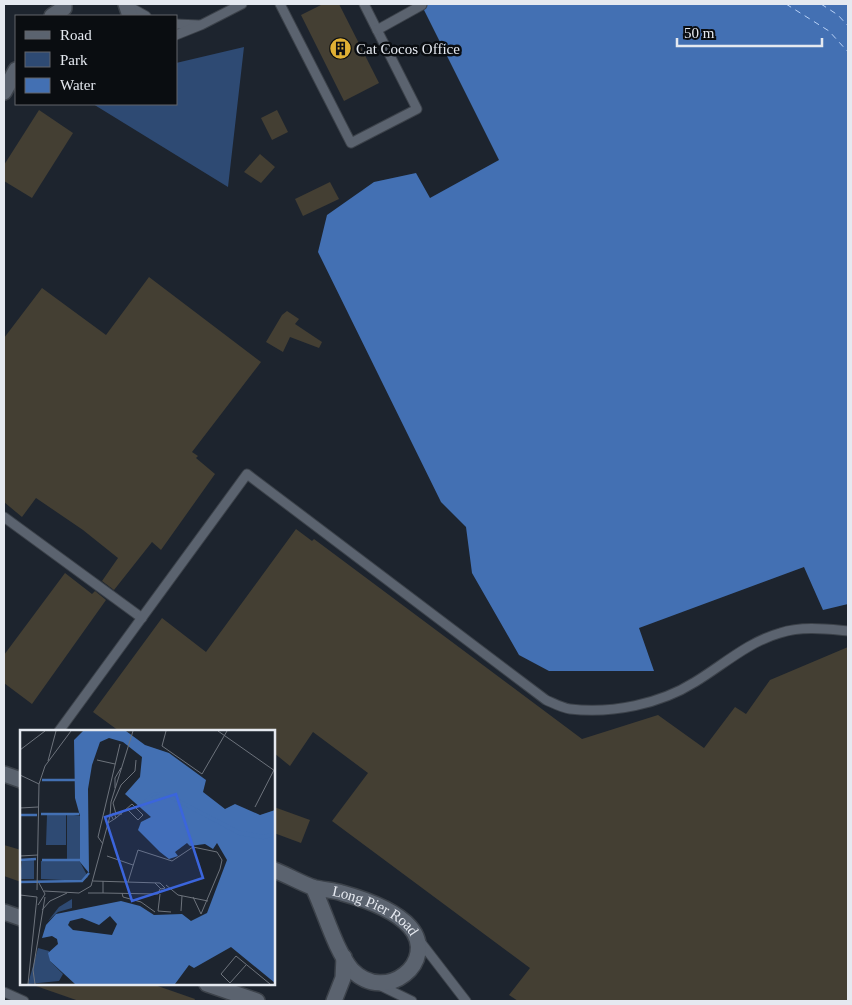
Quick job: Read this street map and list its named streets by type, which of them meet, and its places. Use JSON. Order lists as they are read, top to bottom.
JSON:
{
  "streets": {
    "street": ["Long Pier Road"]
  },
  "places": {
    "building": ["Cat Cocos Office"]
  },
  "legend": ["Road", "Park", "Water"],
  "scale_bar": "50 m"
}
